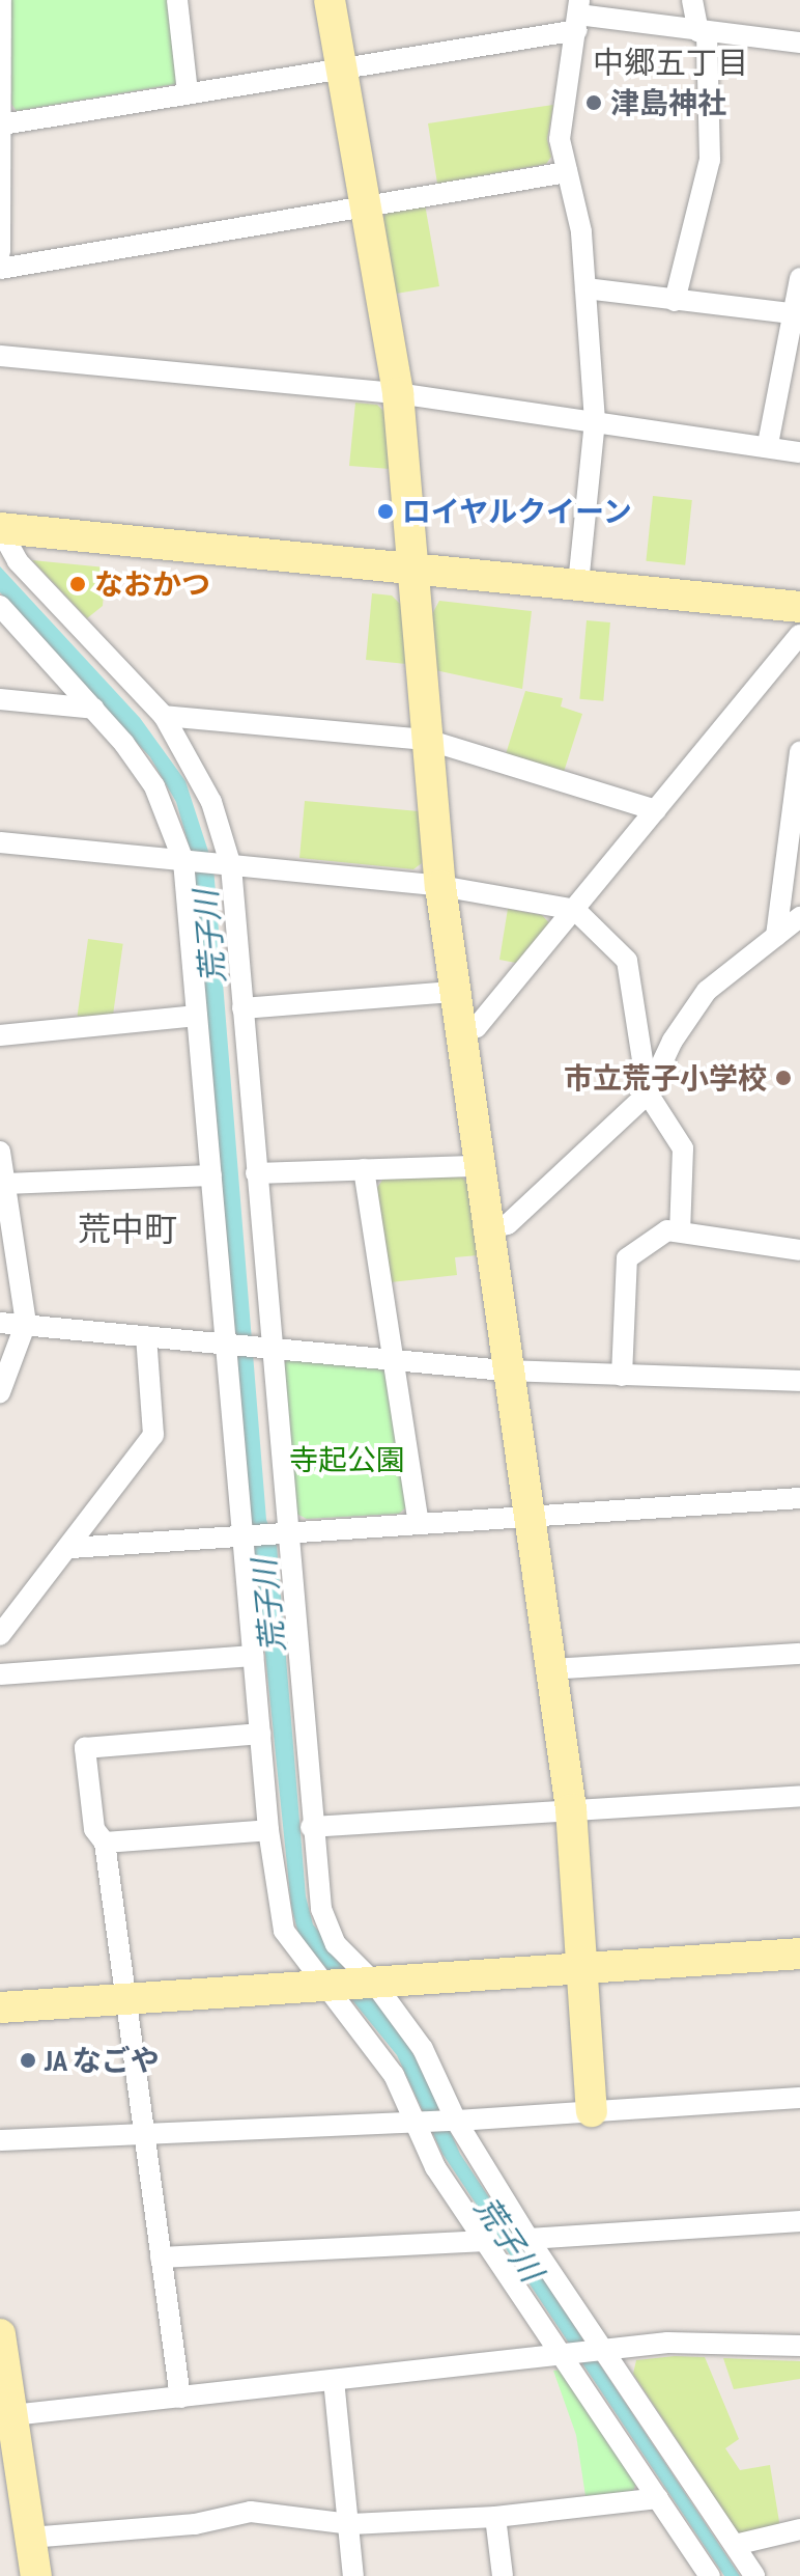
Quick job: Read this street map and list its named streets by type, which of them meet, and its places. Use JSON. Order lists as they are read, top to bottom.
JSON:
{
  "districts": ["中郷五丁目", "荒中町"],
  "water": ["荒子川"],
  "parks": ["寺起公園"],
  "places": [
    "津島神社",
    "ロイヤルクイーン",
    "なおかつ",
    "市立荒子小学校",
    "JA なごや"
  ]
}
